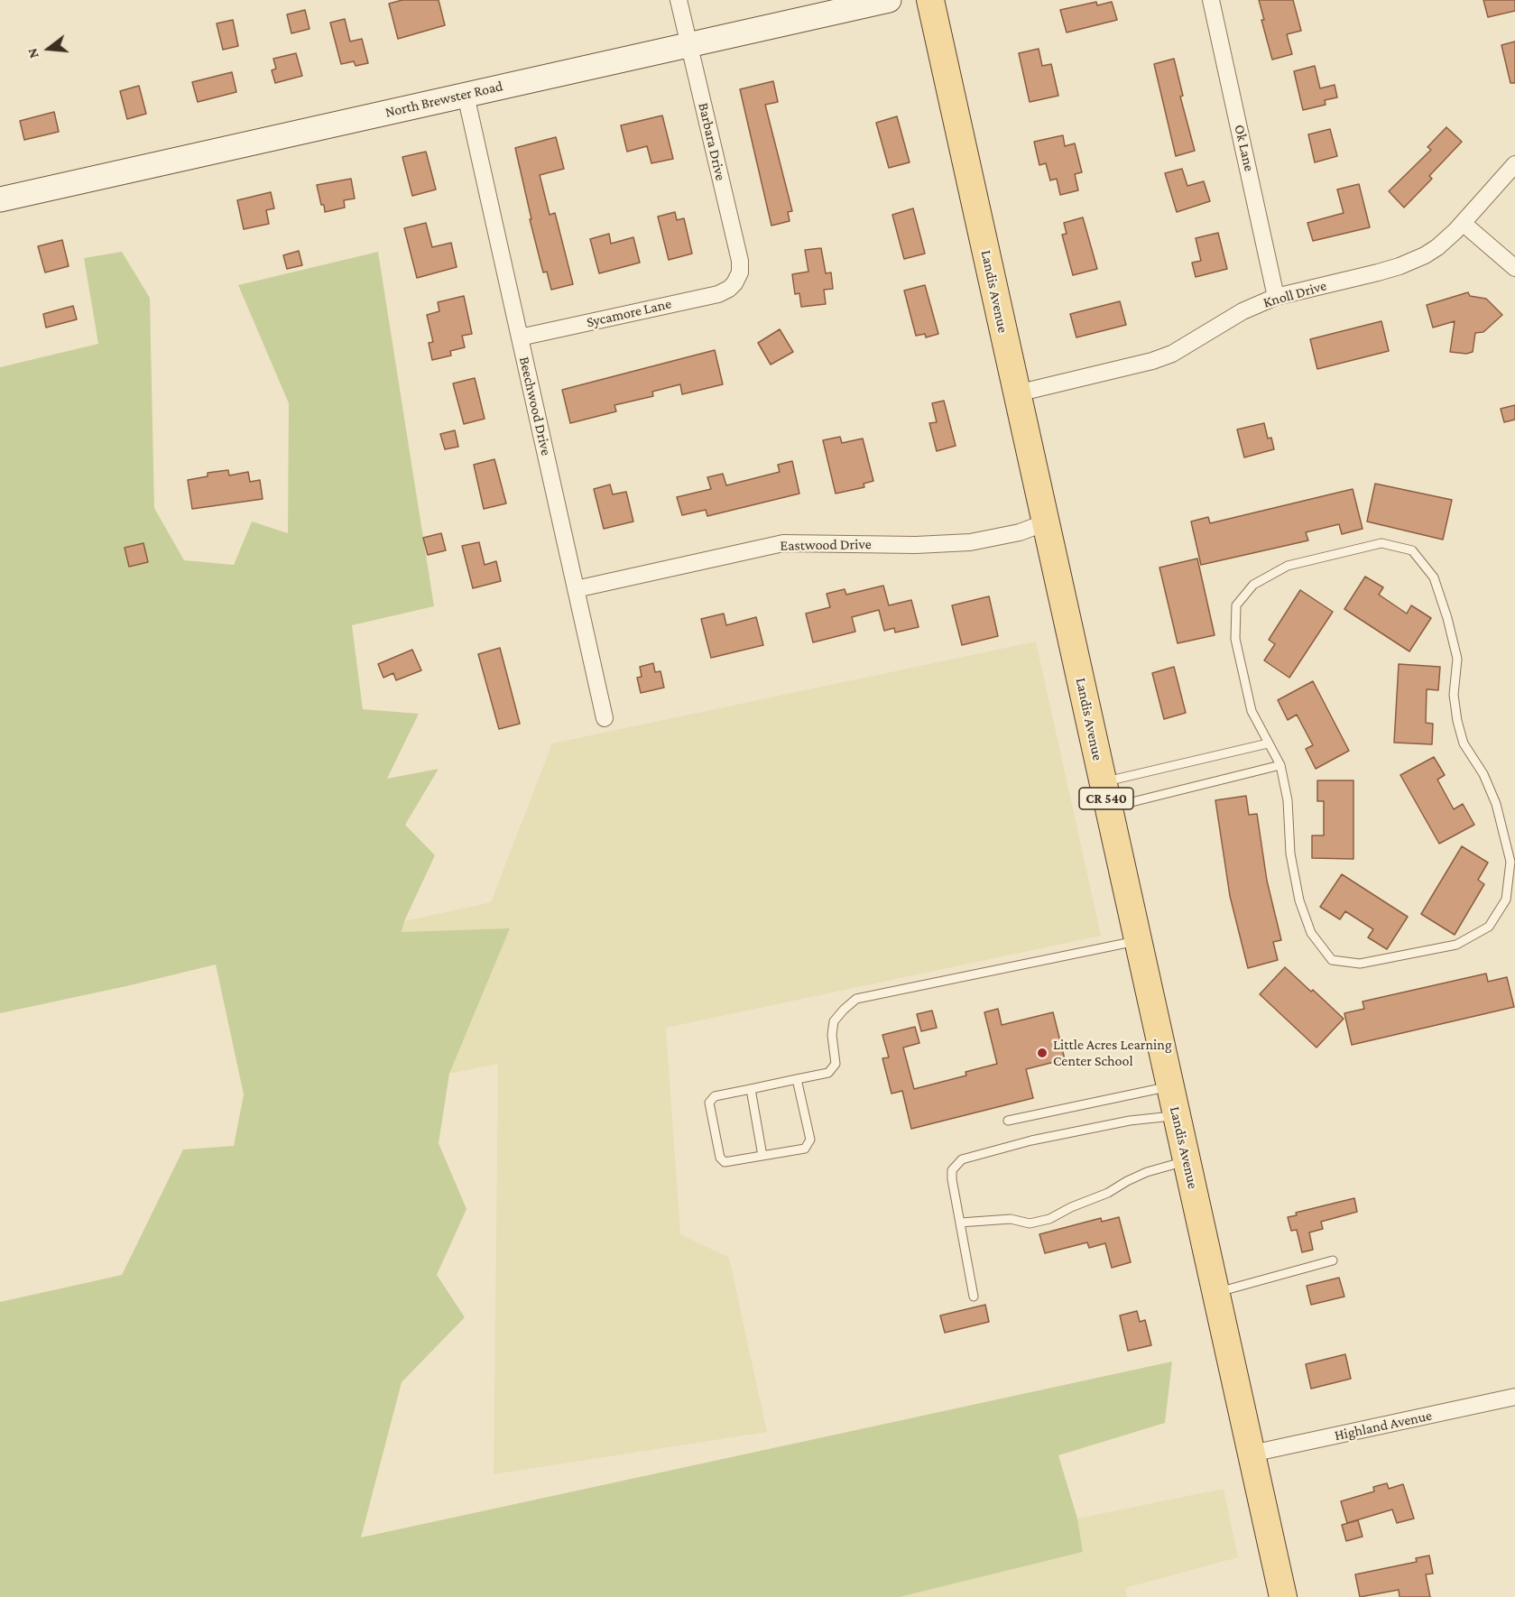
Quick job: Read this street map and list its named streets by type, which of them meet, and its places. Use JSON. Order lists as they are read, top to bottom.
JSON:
{
  "streets": {
    "main road": ["North Brewster Road", "Landis Avenue", "CR 540"],
    "street": [
      "Barbara Drive",
      "Ok Lane",
      "Knoll Drive",
      "Sycamore Lane",
      "Beechwood Drive",
      "Eastwood Drive",
      "Highland Avenue"
    ]
  },
  "crossings": [
    ["North Brewster Road", "Barbara Drive"],
    ["North Brewster Road", "Beechwood Drive"],
    ["Barbara Drive", "Sycamore Lane"],
    ["Ok Lane", "Knoll Drive"],
    ["Landis Avenue", "Knoll Drive"],
    ["Landis Avenue", "Eastwood Drive"],
    ["Landis Avenue", "Highland Avenue"],
    ["Sycamore Lane", "Beechwood Drive"],
    ["Beechwood Drive", "Eastwood Drive"]
  ],
  "places": ["Little Acres Learning Center School"],
  "north": "left"
}
